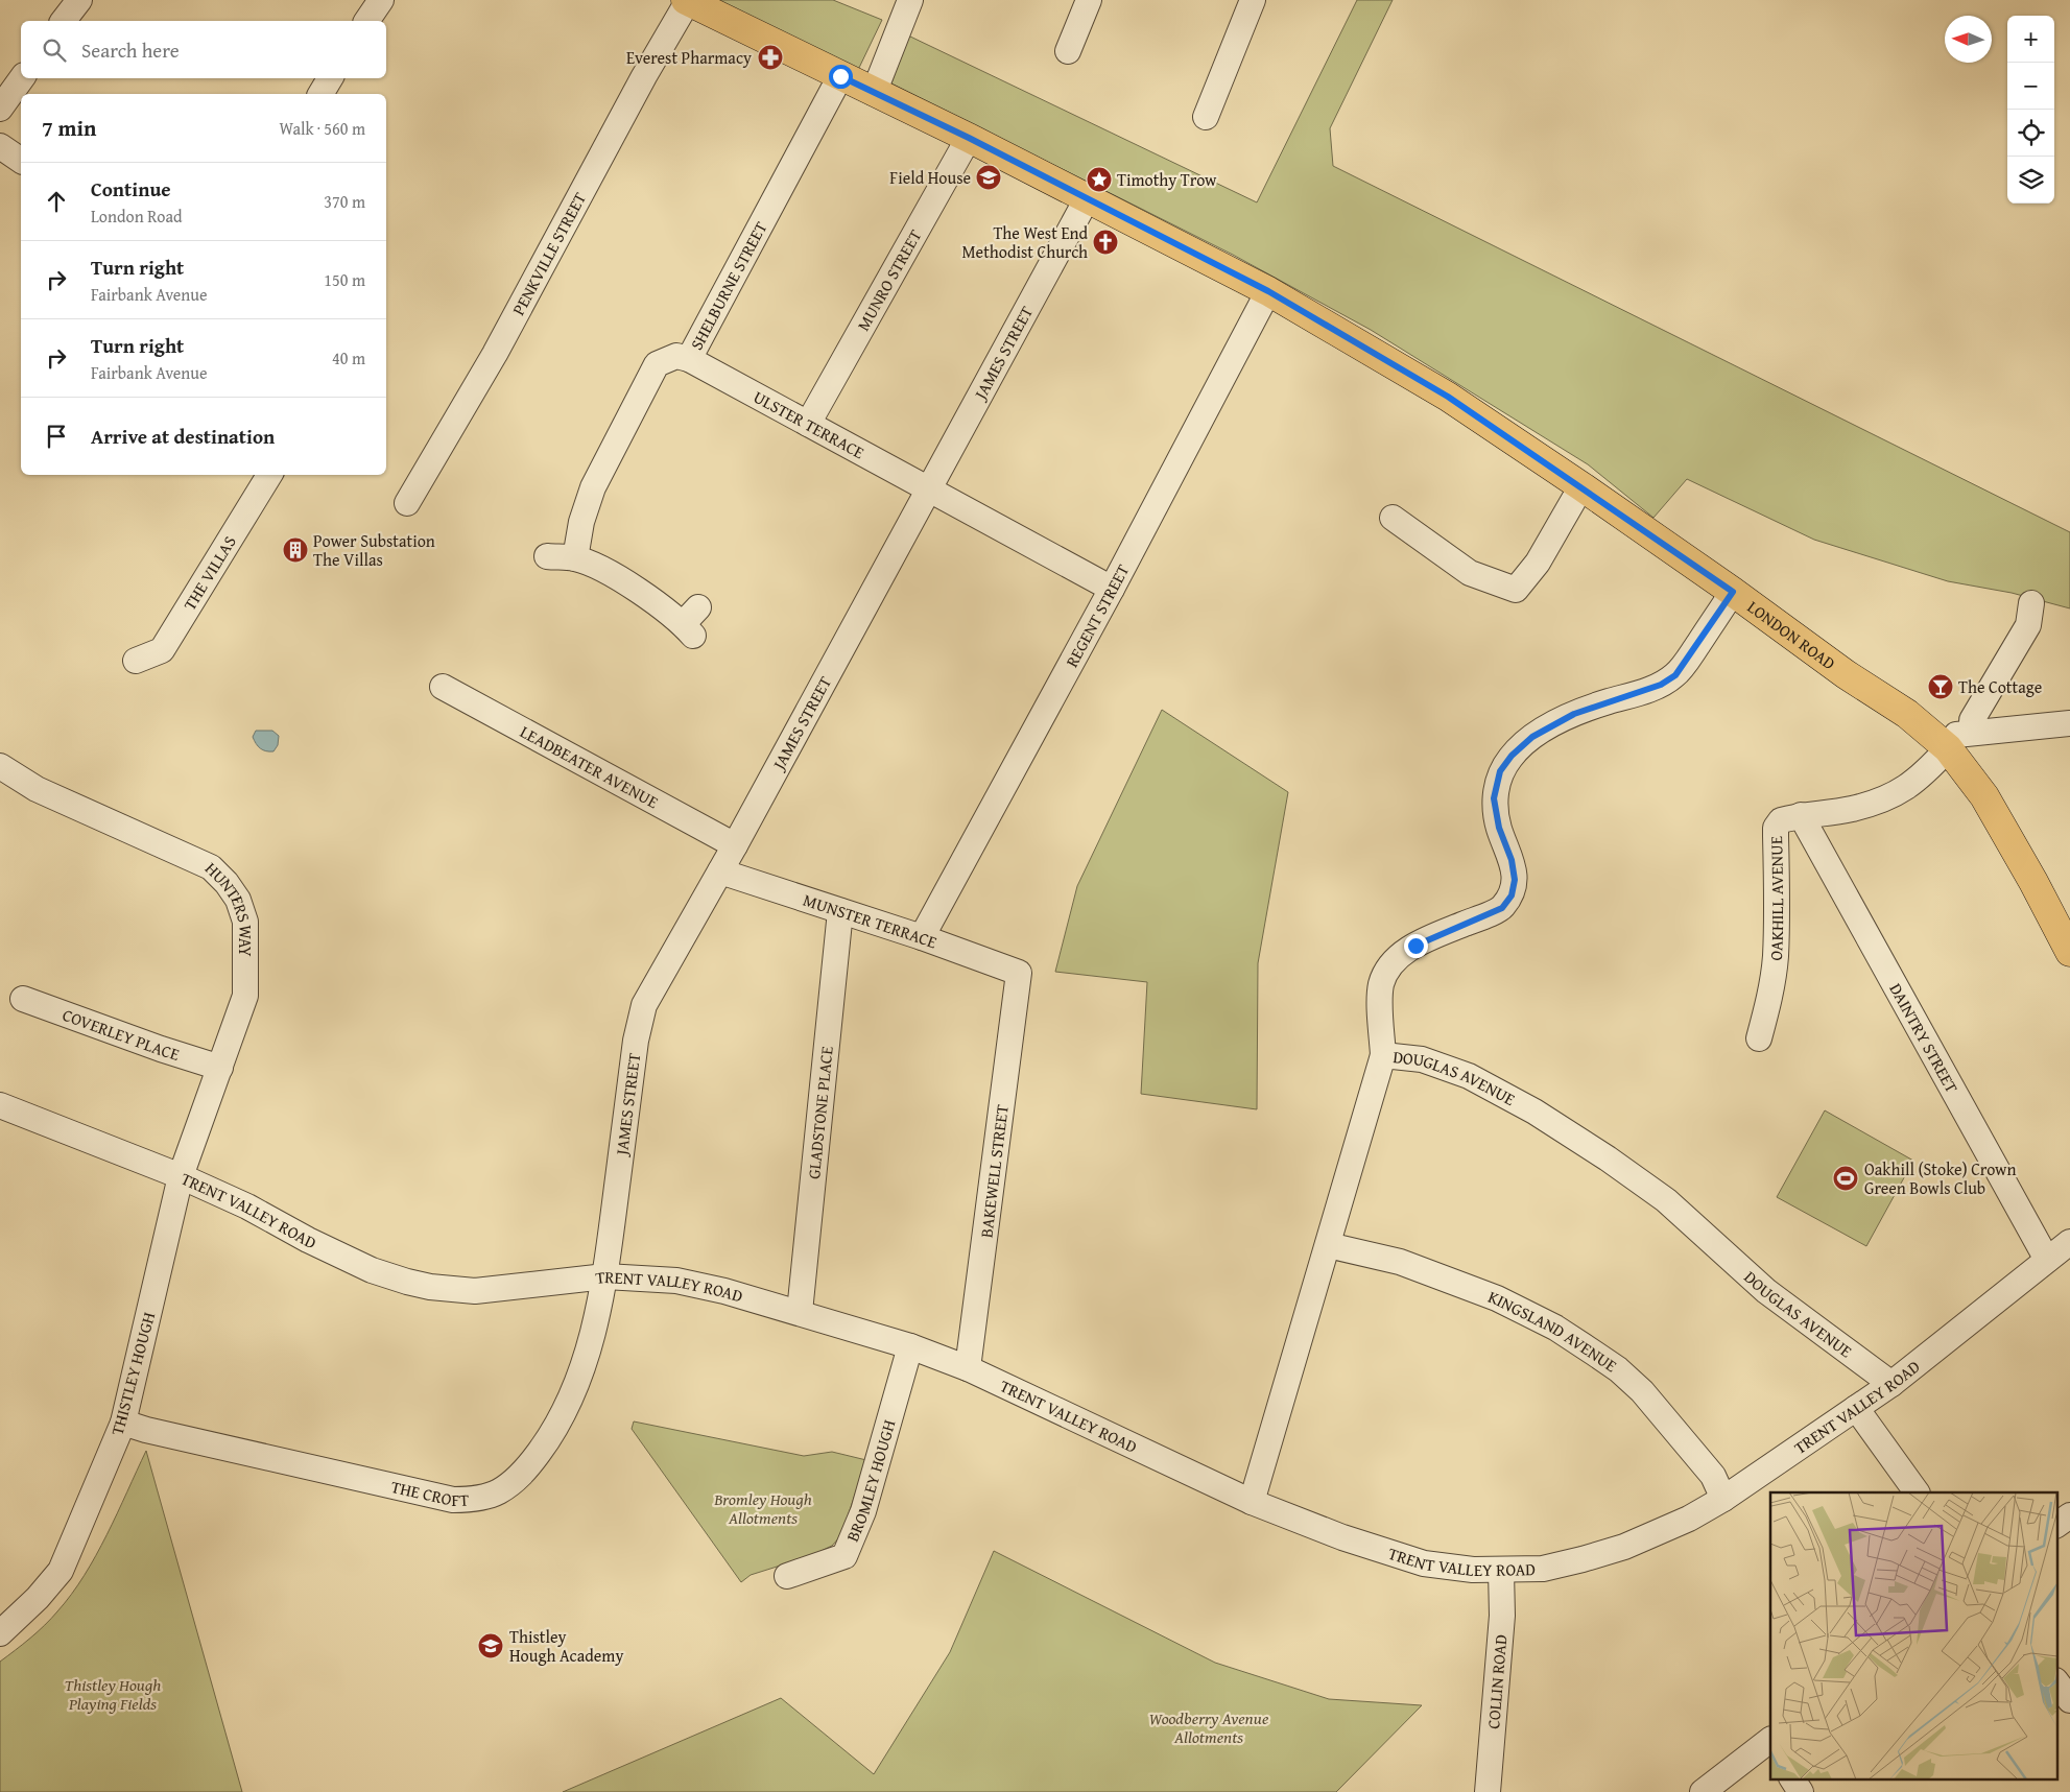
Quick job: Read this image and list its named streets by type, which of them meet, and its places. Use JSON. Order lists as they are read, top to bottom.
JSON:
{
  "streets": {
    "main road": ["LONDON ROAD"],
    "street": [
      "PENKVILLE STREET",
      "MUNRO STREET",
      "SHELBURNE STREET",
      "JAMES STREET",
      "ULSTER TERRACE",
      "THE VILLAS",
      "REGENT STREET",
      "LEADBEATER AVENUE",
      "OAKHILL AVENUE",
      "HUNTERS WAY",
      "MUNSTER TERRACE",
      "COVERLEY PLACE",
      "DAINTRY STREET",
      "DOUGLAS AVENUE",
      "GLADSTONE PLACE",
      "BAKEWELL STREET",
      "TRENT VALLEY ROAD",
      "KINGSLAND AVENUE",
      "THISTLEY HOUGH",
      "BROMLEY HOUGH",
      "THE CROFT",
      "COLLIN ROAD"
    ]
  },
  "crossings": [
    ["PENKVILLE STREET", "LONDON ROAD"],
    ["MUNRO STREET", "ULSTER TERRACE"],
    ["MUNRO STREET", "LONDON ROAD"],
    ["SHELBURNE STREET", "ULSTER TERRACE"],
    ["SHELBURNE STREET", "LONDON ROAD"],
    ["JAMES STREET", "ULSTER TERRACE"],
    ["JAMES STREET", "LONDON ROAD"],
    ["JAMES STREET", "LEADBEATER AVENUE"],
    ["JAMES STREET", "MUNSTER TERRACE"],
    ["JAMES STREET", "TRENT VALLEY ROAD"],
    ["JAMES STREET", "THE CROFT"],
    ["ULSTER TERRACE", "REGENT STREET"],
    ["REGENT STREET", "LONDON ROAD"],
    ["REGENT STREET", "MUNSTER TERRACE"],
    ["LONDON ROAD", "OAKHILL AVENUE"],
    ["OAKHILL AVENUE", "DAINTRY STREET"],
    ["HUNTERS WAY", "COVERLEY PLACE"],
    ["HUNTERS WAY", "TRENT VALLEY ROAD"],
    ["HUNTERS WAY", "THISTLEY HOUGH"],
    ["MUNSTER TERRACE", "GLADSTONE PLACE"],
    ["MUNSTER TERRACE", "BAKEWELL STREET"],
    ["DAINTRY STREET", "TRENT VALLEY ROAD"],
    ["DOUGLAS AVENUE", "TRENT VALLEY ROAD"],
    ["DOUGLAS AVENUE", "KINGSLAND AVENUE"],
    ["GLADSTONE PLACE", "TRENT VALLEY ROAD"],
    ["BAKEWELL STREET", "TRENT VALLEY ROAD"],
    ["TRENT VALLEY ROAD", "KINGSLAND AVENUE"],
    ["TRENT VALLEY ROAD", "THISTLEY HOUGH"],
    ["TRENT VALLEY ROAD", "BROMLEY HOUGH"],
    ["TRENT VALLEY ROAD", "THE CROFT"],
    ["TRENT VALLEY ROAD", "COLLIN ROAD"],
    ["THISTLEY HOUGH", "THE CROFT"]
  ],
  "parks": ["Bromley Hough Allotments", "Thistley Hough Playing Fields", "Woodberry Avenue Allotments"],
  "places": {
    "pharmacy": ["Everest Pharmacy"],
    "school or university": ["Field House", "Thistley Hough Academy"],
    "place": ["Timothy Trow"],
    "church": ["The West End Methodist Church"],
    "building": ["Power Substation The Villas"],
    "bar": ["The Cottage"],
    "sports": ["Oakhill (Stoke) Crown Green Bowls Club"]
  },
  "north": "left",
  "page": {
    "map_buttons": ["+", "−"],
    "search": "Search here",
    "heading": ["7 min", "Walk · 560 m"],
    "list": [
      ["Continue", "London Road", "370 m"],
      ["Turn right", "Fairbank Avenue", "150 m"],
      ["Turn right", "Fairbank Avenue", "40 m"],
      "Arrive at destination"
    ]
  }
}
